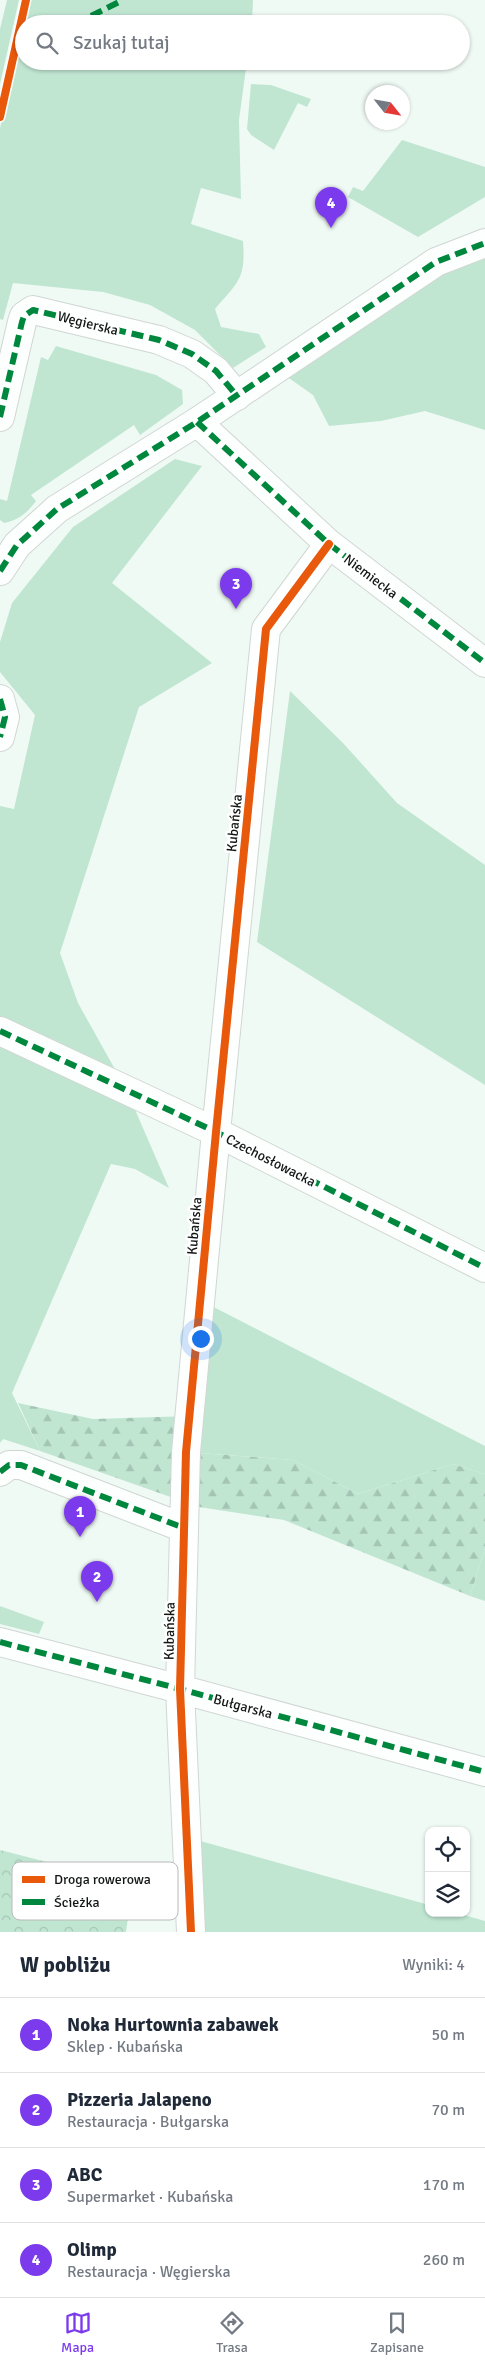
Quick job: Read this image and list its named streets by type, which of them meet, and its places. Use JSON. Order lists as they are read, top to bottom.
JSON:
{
  "streets": {
    "street": [
      "Węgierska",
      "Niemiecka",
      "Kubańska",
      "Czechosłowacka",
      "Bułgarska"
    ]
  },
  "crossings": [
    ["Niemiecka", "Kubańska"],
    ["Kubańska", "Czechosłowacka"],
    ["Kubańska", "Bułgarska"]
  ],
  "legend": ["Droga rowerowa", "Ścieżka"],
  "north": "bottom right",
  "page": {
    "search": "Szukaj tutaj",
    "pins": [
      "4",
      "3",
      "1",
      "2"
    ],
    "heading": ["W pobliżu", "Wyniki: 4"],
    "list": [
      {
        "mark": "1",
        "name": "Noka Hurtownia zabawek",
        "note": "Sklep · Kubańska",
        "value": "50 m"
      },
      {
        "mark": "2",
        "name": "Pizzeria Jalapeno",
        "note": "Restauracja · Bułgarska",
        "value": "70 m"
      },
      {
        "mark": "3",
        "name": "ABC",
        "note": "Supermarket · Kubańska",
        "value": "170 m"
      },
      {
        "mark": "4",
        "name": "Olimp",
        "note": "Restauracja · Węgierska",
        "value": "260 m"
      }
    ],
    "nav": ["Mapa", "Trasa", "Zapisane"]
  }
}
